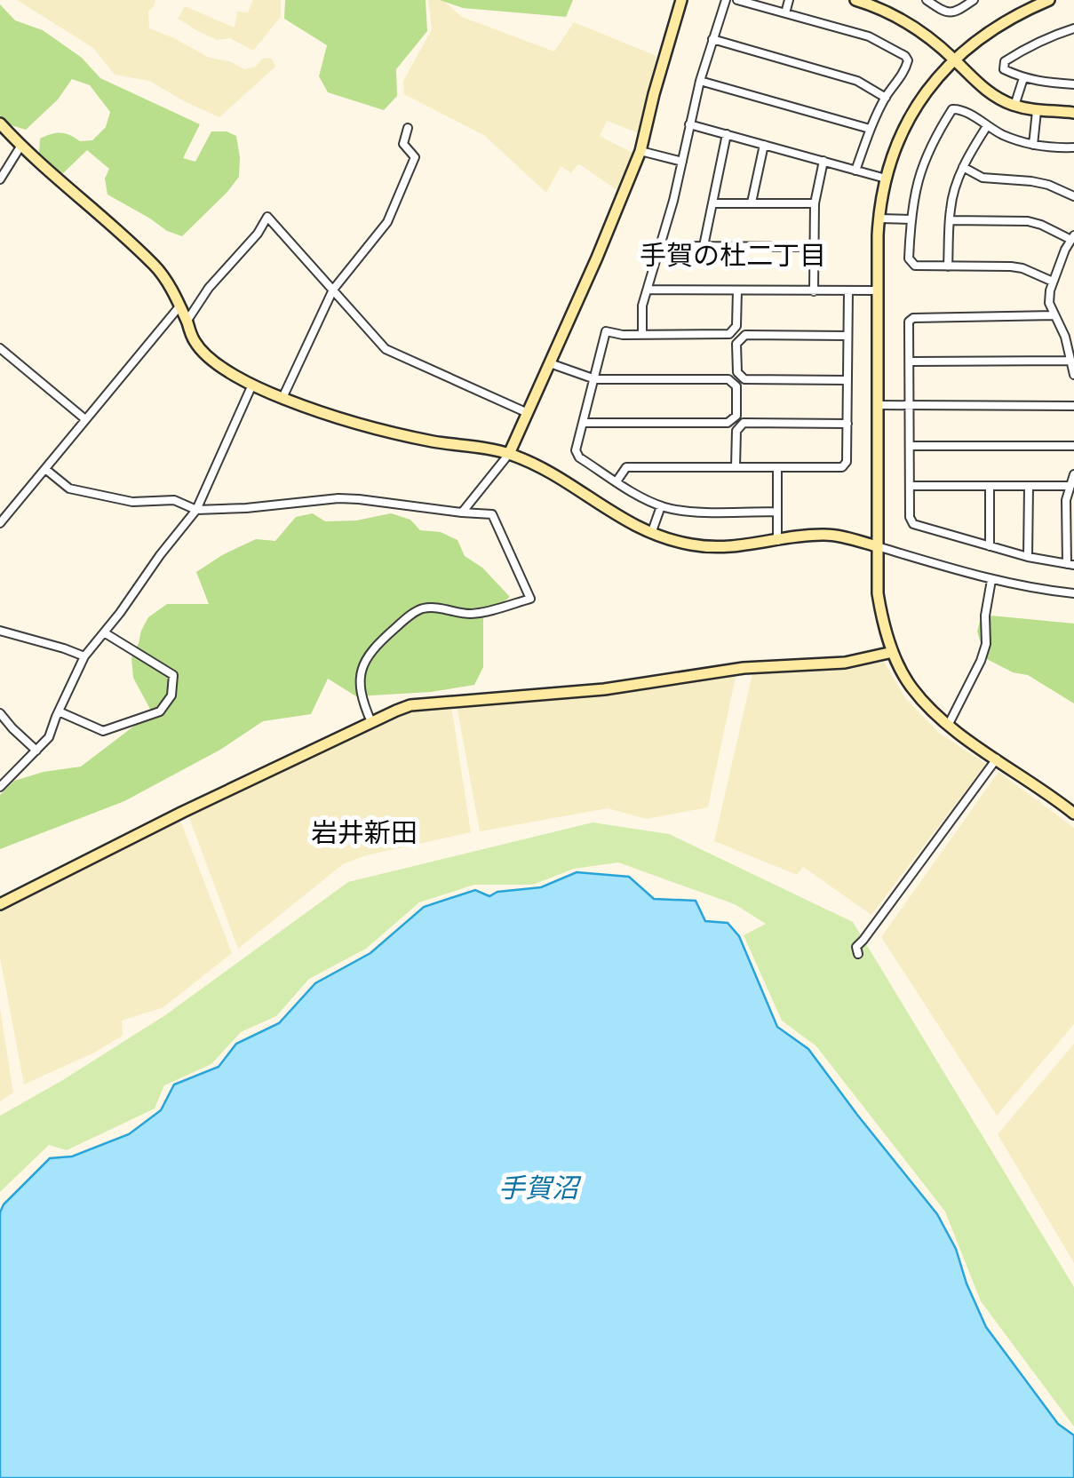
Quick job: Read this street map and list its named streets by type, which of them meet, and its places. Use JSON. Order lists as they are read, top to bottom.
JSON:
{
  "districts": ["手賀の杜二丁目", "岩井新田"],
  "water": ["手賀沼"]
}
